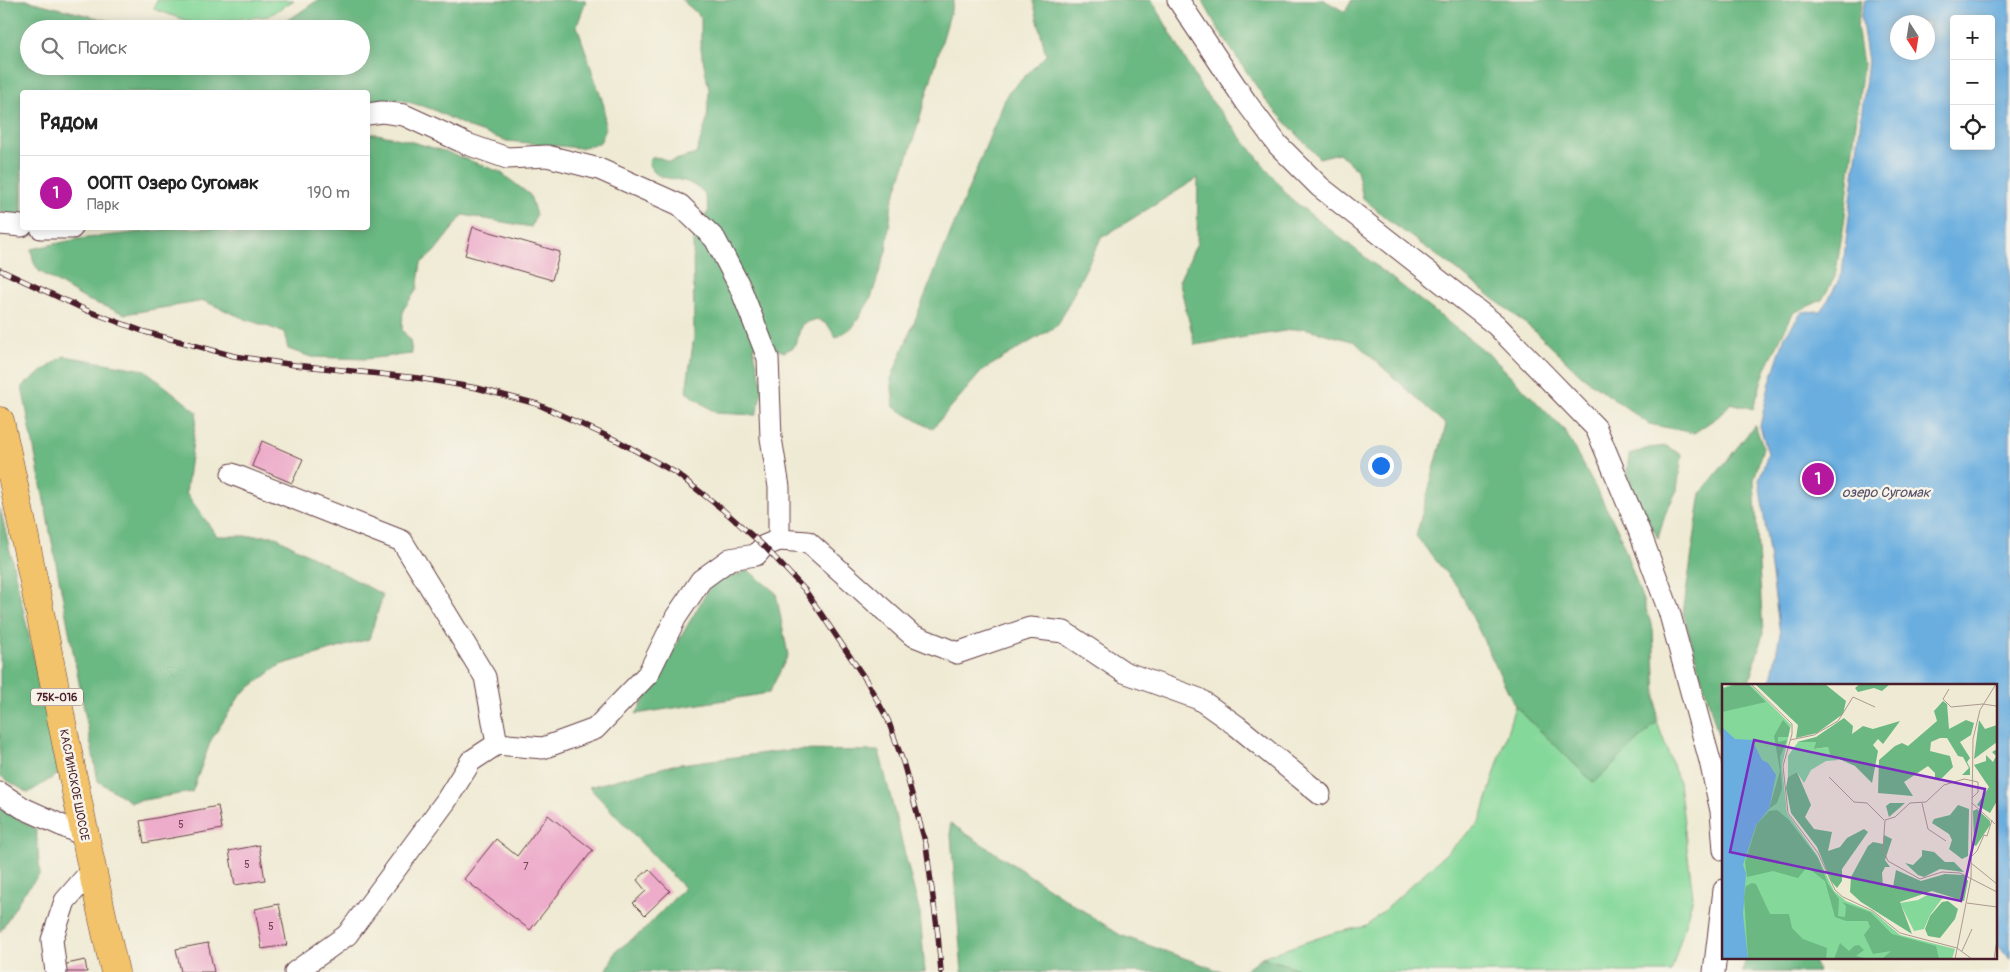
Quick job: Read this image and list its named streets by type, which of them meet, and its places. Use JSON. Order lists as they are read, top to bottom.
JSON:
{
  "streets": {
    "main road": ["75К-016", "КАСЛИНСКОЕ ШОССЕ"]
  },
  "water": ["озеро Сугомак"],
  "house_numbers": [
    "5",
    "5",
    "7",
    "5"
  ],
  "north": "bottom",
  "page": {
    "map_buttons": ["+", "−"],
    "search": "Поиск",
    "heading": "Рядом",
    "list": [
      {
        "mark": "1",
        "name": "ООПТ Озеро Сугомак",
        "note": "Парк",
        "value": "190 m"
      }
    ],
    "pins": "1"
  }
}
